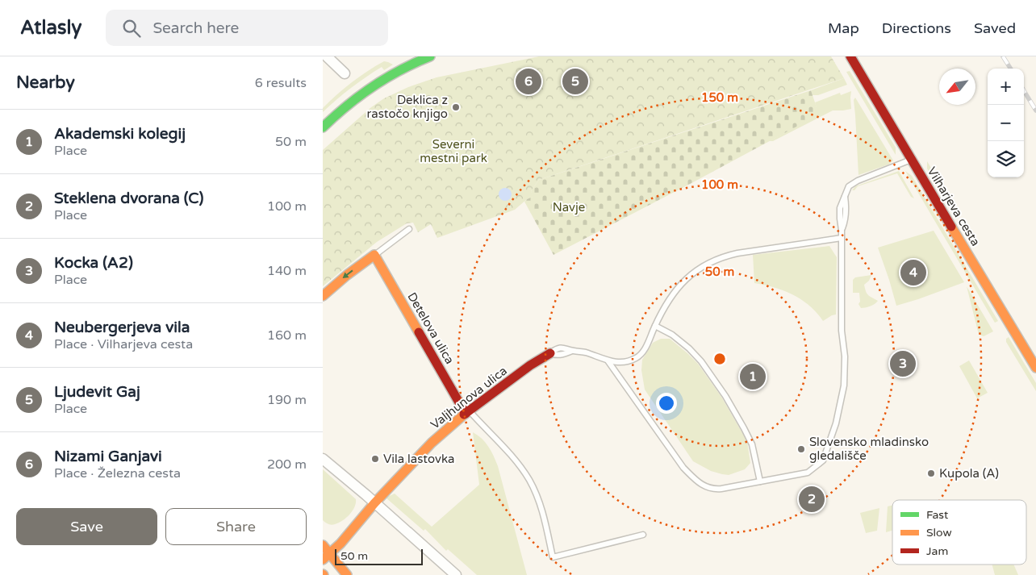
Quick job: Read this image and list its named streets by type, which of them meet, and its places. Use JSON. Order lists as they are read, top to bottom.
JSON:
{
  "streets": {
    "street": ["Vilharjeva cesta", "Detelova ulica", "Valjhunova ulica"]
  },
  "crossings": [
    ["Detelova ulica", "Valjhunova ulica"]
  ],
  "parks": ["Severni mestni park", "Navje"],
  "places": [
    "Deklica z rastočo knjigo",
    "Slovensko mladinsko gledališče",
    "Vila lastovka",
    "Kupola (A)"
  ],
  "legend": ["Fast", "Slow", "Jam"],
  "scale_bar": "50 m",
  "north": "bottom left",
  "page": {
    "header": "Atlasly",
    "search": "Search here",
    "nav": ["Map", "Directions", "Saved"],
    "heading": ["Nearby", "6 results"],
    "pins": [
      "5",
      "6",
      "4",
      "3",
      "1",
      "2"
    ],
    "map_buttons": ["+", "−"],
    "list": [
      {
        "mark": "1",
        "name": "Akademski kolegij",
        "note": "Place",
        "value": "50 m"
      },
      {
        "mark": "2",
        "name": "Steklena dvorana (C)",
        "note": "Place",
        "value": "100 m"
      },
      {
        "mark": "3",
        "name": "Kocka (A2)",
        "note": "Place",
        "value": "140 m"
      },
      {
        "mark": "4",
        "name": "Neubergerjeva vila",
        "note": "Place · Vilharjeva cesta",
        "value": "160 m"
      },
      {
        "mark": "5",
        "name": "Ljudevit Gaj",
        "note": "Place",
        "value": "190 m"
      },
      {
        "mark": "6",
        "name": "Nizami Ganjavi",
        "note": "Place · Železna cesta",
        "value": "200 m"
      }
    ],
    "buttons": ["Save", "Share"],
    "scale": "50 m"
  },
  "rings": ["150 m", "100 m", "50 m"]
}
